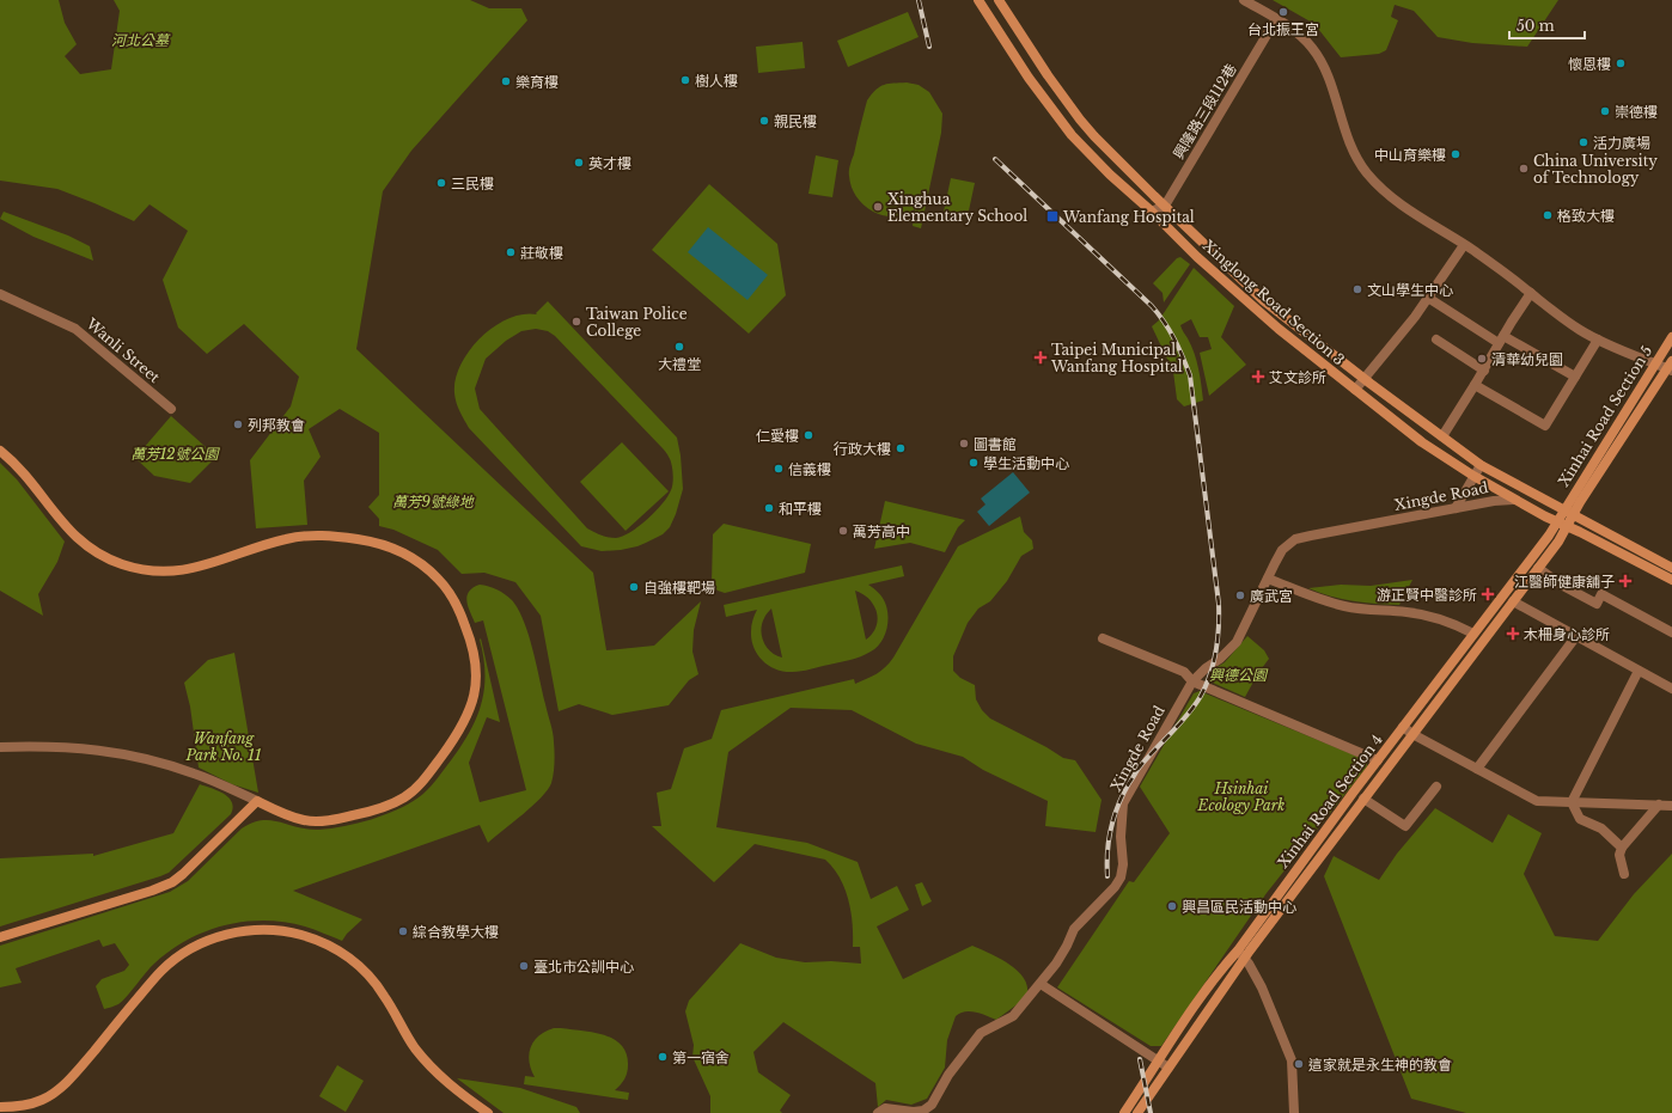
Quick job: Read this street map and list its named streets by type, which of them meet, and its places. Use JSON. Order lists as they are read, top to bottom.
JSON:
{
  "streets": {
    "main road": ["Xinglong Road Section 3", "Xinhai Road Section 5", "Xinhai Road Section 4"],
    "street": ["興隆路三段112巷", "Wanli Street", "Xingde Road"]
  },
  "crossings": [
    ["興隆路三段112巷", "Xinglong Road Section 3"],
    ["Xinglong Road Section 3", "Xinhai Road Section 5"],
    ["Xinglong Road Section 3", "Xingde Road"],
    ["Xinglong Road Section 3", "Xinhai Road Section 4"],
    ["Xinhai Road Section 5", "Xinhai Road Section 4"]
  ],
  "parks": [
    "河北公墓",
    "萬芳12號公園",
    "萬芳9號綠地",
    "興德公園",
    "Wanfang Park No. 11",
    "Hsinhai Ecology Park"
  ],
  "places": {
    "other": [
      "台北振王宮",
      "懷恩樓",
      "樹人樓",
      "樂育樓",
      "崇德樓",
      "親民樓",
      "活力廣場",
      "中山育樂樓",
      "英才樓",
      "China University of Technology",
      "三民樓",
      "Xinghua Elementary School",
      "格致大樓",
      "莊敬樓",
      "文山學生中心",
      "Taiwan Police College",
      "大禮堂",
      "清華幼兒園",
      "列邦教會",
      "仁愛樓",
      "圖書館",
      "行政大樓",
      "學生活動中心",
      "信義樓",
      "和平樓",
      "萬芳高中",
      "自強樓靶場",
      "廣武宮",
      "興昌區民活動中心",
      "綜合教學大樓",
      "臺北市公訓中心",
      "第一宿舍",
      "這家就是永生神的教會"
    ],
    "transit": ["Wanfang Hospital"],
    "health": [
      "Taipei Municipal Wanfang Hospital",
      "艾文診所",
      "江醫師健康舖子",
      "游正賢中醫診所",
      "木柵身心診所"
    ]
  },
  "scale_bar": "50 m"
}
